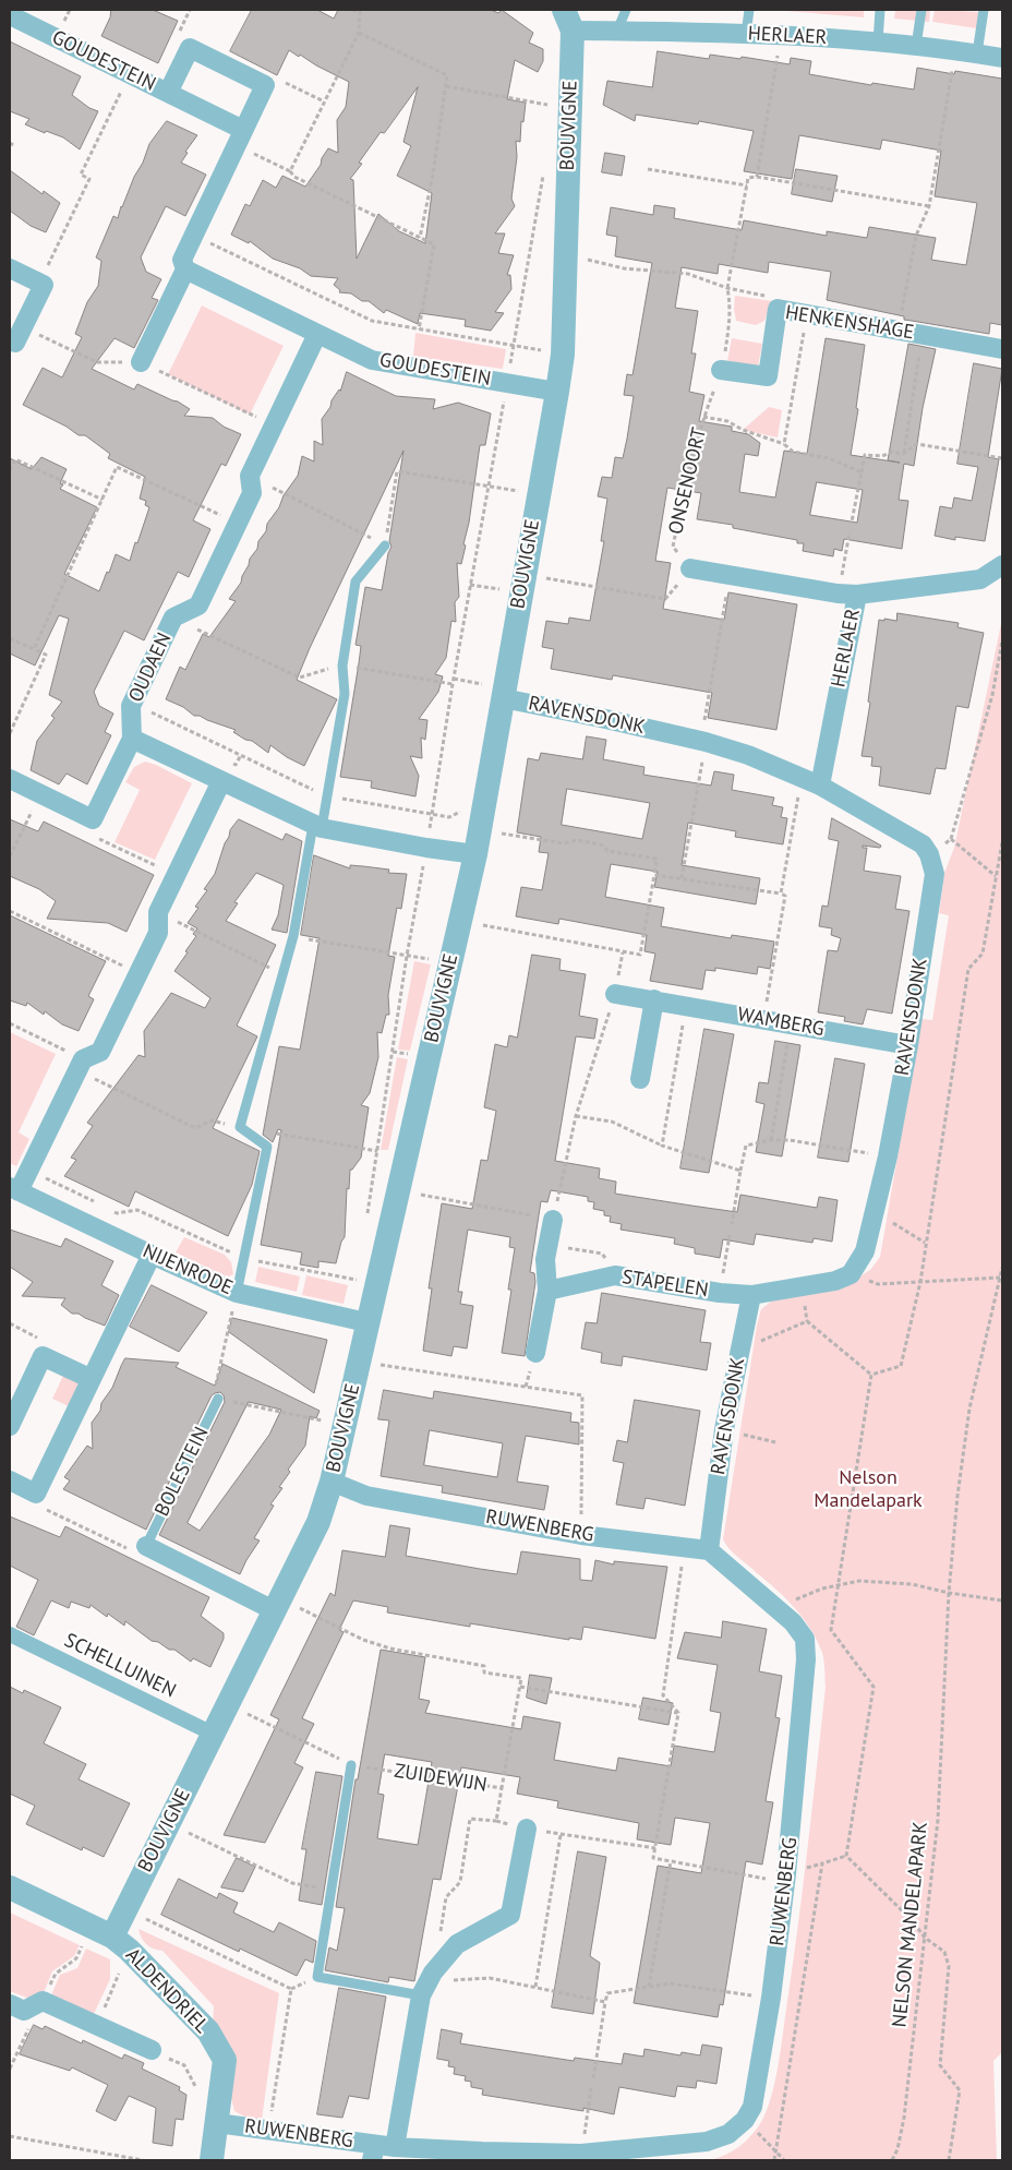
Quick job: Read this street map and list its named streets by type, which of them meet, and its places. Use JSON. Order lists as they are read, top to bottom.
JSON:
{
  "streets": {
    "street": [
      "HERLAER",
      "GOUDESTEIN",
      "BOUVIGNE",
      "HENKENSHAGE",
      "OUDAEN",
      "RAVENSDONK",
      "WAMBERG",
      "NIJENRODE",
      "STAPELEN",
      "RUWENBERG",
      "SCHELLUINEN",
      "ALDENDRIEL"
    ],
    "lane": ["BOLESTEIN"],
    "path": ["ONSENOORT", "ZUIDEWIJN", "NELSON MANDELAPARK"]
  },
  "crossings": [
    ["HERLAER", "BOUVIGNE"],
    ["HERLAER", "RAVENSDONK"],
    ["GOUDESTEIN", "BOUVIGNE"],
    ["BOUVIGNE", "RAVENSDONK"],
    ["BOUVIGNE", "NIJENRODE"],
    ["BOUVIGNE", "RUWENBERG"],
    ["BOUVIGNE", "SCHELLUINEN"],
    ["BOUVIGNE", "ZUIDEWIJN"],
    ["BOUVIGNE", "ALDENDRIEL"],
    ["HENKENSHAGE", "ONSENOORT"],
    ["RAVENSDONK", "WAMBERG"],
    ["RAVENSDONK", "STAPELEN"],
    ["RAVENSDONK", "RUWENBERG"],
    ["RUWENBERG", "ALDENDRIEL"]
  ],
  "parks": ["Nelson Mandelapark"]
}
